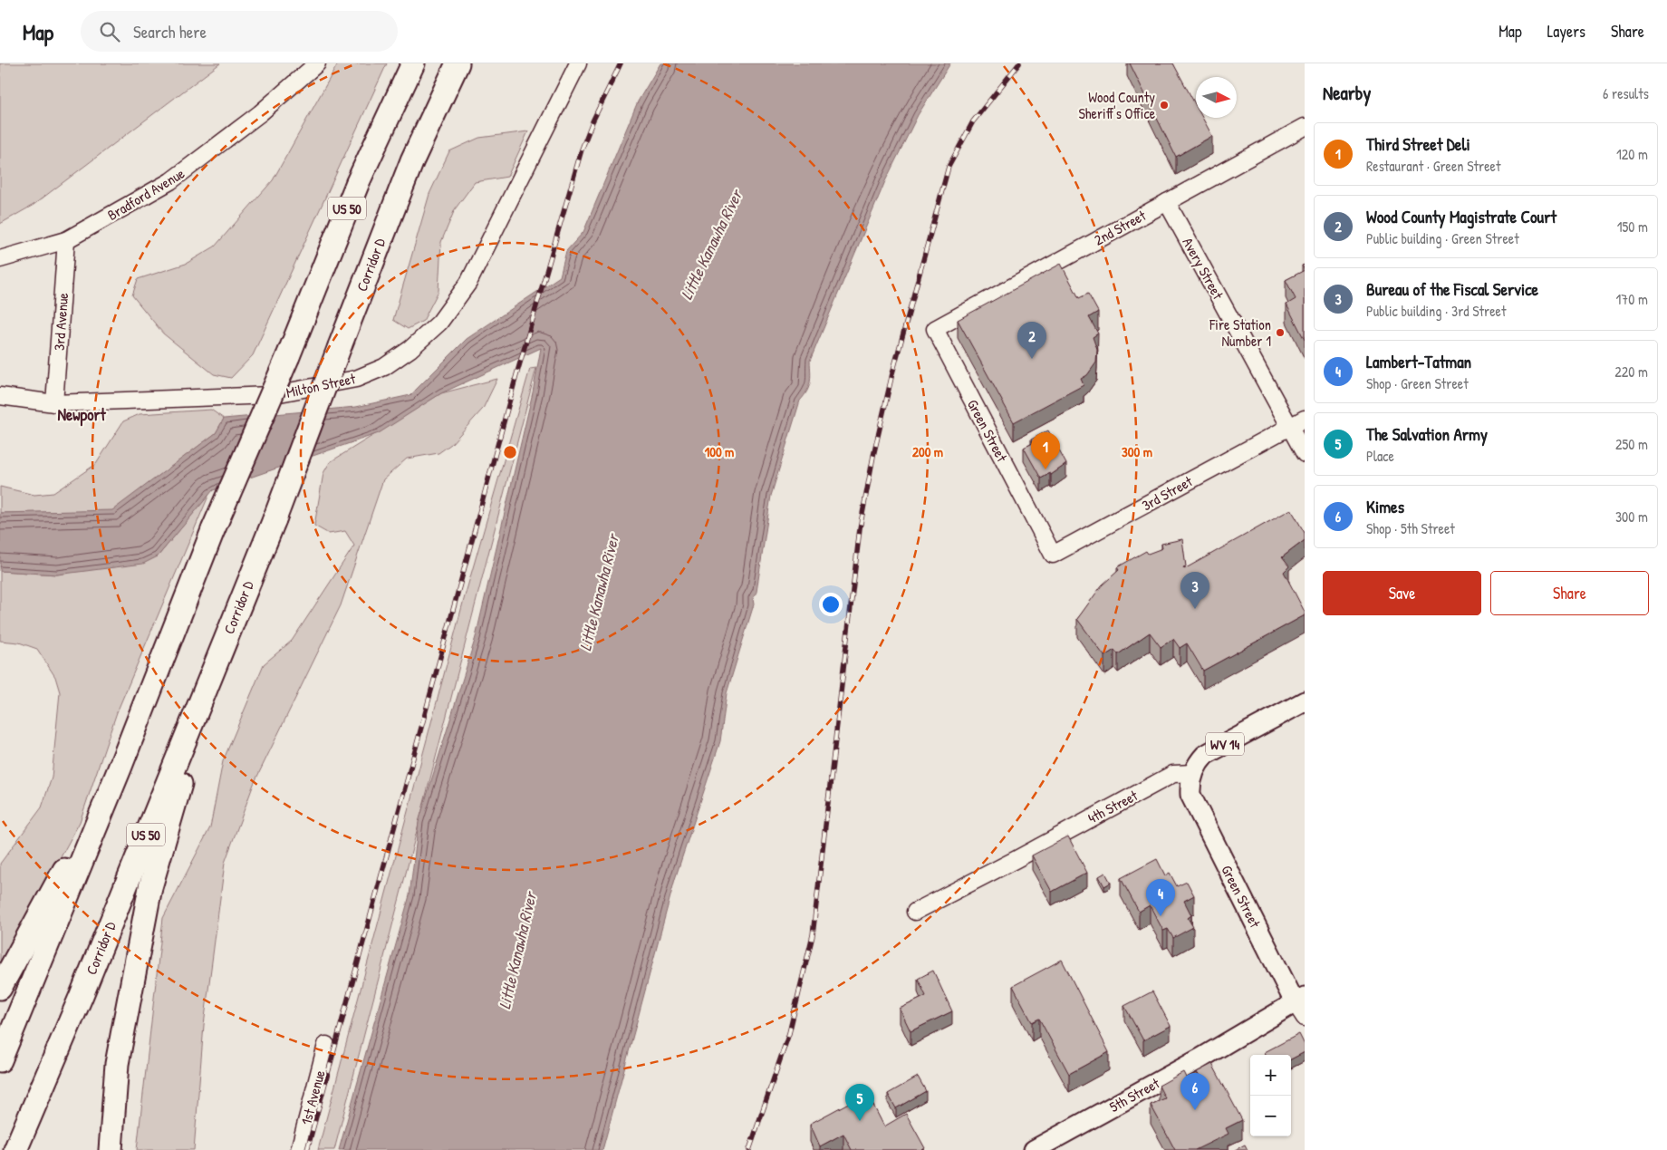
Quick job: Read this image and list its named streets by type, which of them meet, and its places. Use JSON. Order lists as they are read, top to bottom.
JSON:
{
  "streets": {
    "highway": ["US 50", "Corridor D"],
    "main road": ["Green Street", "WV 14", "5th Street"],
    "street": [
      "Bradford Avenue",
      "2nd Street",
      "Avery Street",
      "3rd Avenue",
      "Milton Street",
      "3rd Street",
      "4th Street",
      "1st Avenue"
    ]
  },
  "crossings": [
    ["Bradford Avenue", "3rd Avenue"],
    ["2nd Street", "Avery Street"],
    ["2nd Street", "Green Street"],
    ["Avery Street", "3rd Street"],
    ["3rd Avenue", "Milton Street"],
    ["Green Street", "3rd Street"],
    ["Green Street", "WV 14"],
    ["Green Street", "4th Street"],
    ["Green Street", "5th Street"],
    ["WV 14", "4th Street"]
  ],
  "districts": ["Newport"],
  "water": ["Little Kanawha River"],
  "places": ["Wood County Sheriff's Office", "Fire Station Number 1"],
  "north": "right",
  "page": {
    "header": "Map",
    "search": "Search here",
    "nav": ["Map", "Layers", "Share"],
    "heading": ["Nearby", "6 results"],
    "list": [
      {
        "mark": "1",
        "name": "Third Street Deli",
        "note": "Restaurant · Green Street",
        "value": "120 m"
      },
      {
        "mark": "2",
        "name": "Wood County Magistrate Court",
        "note": "Public building · Green Street",
        "value": "150 m"
      },
      {
        "mark": "3",
        "name": "Bureau of the Fiscal Service",
        "note": "Public building · 3rd Street",
        "value": "170 m"
      },
      {
        "mark": "4",
        "name": "Lambert-Tatman",
        "note": "Shop · Green Street",
        "value": "220 m"
      },
      {
        "mark": "5",
        "name": "The Salvation Army",
        "note": "Place",
        "value": "250 m"
      },
      {
        "mark": "6",
        "name": "Kimes",
        "note": "Shop · 5th Street",
        "value": "300 m"
      }
    ],
    "pins": [
      "2",
      "1",
      "3",
      "4",
      "6",
      "5"
    ],
    "buttons": ["Save", "Share"],
    "map_buttons": ["+", "−"]
  },
  "rings": ["100 m", "200 m", "300 m"]
}
